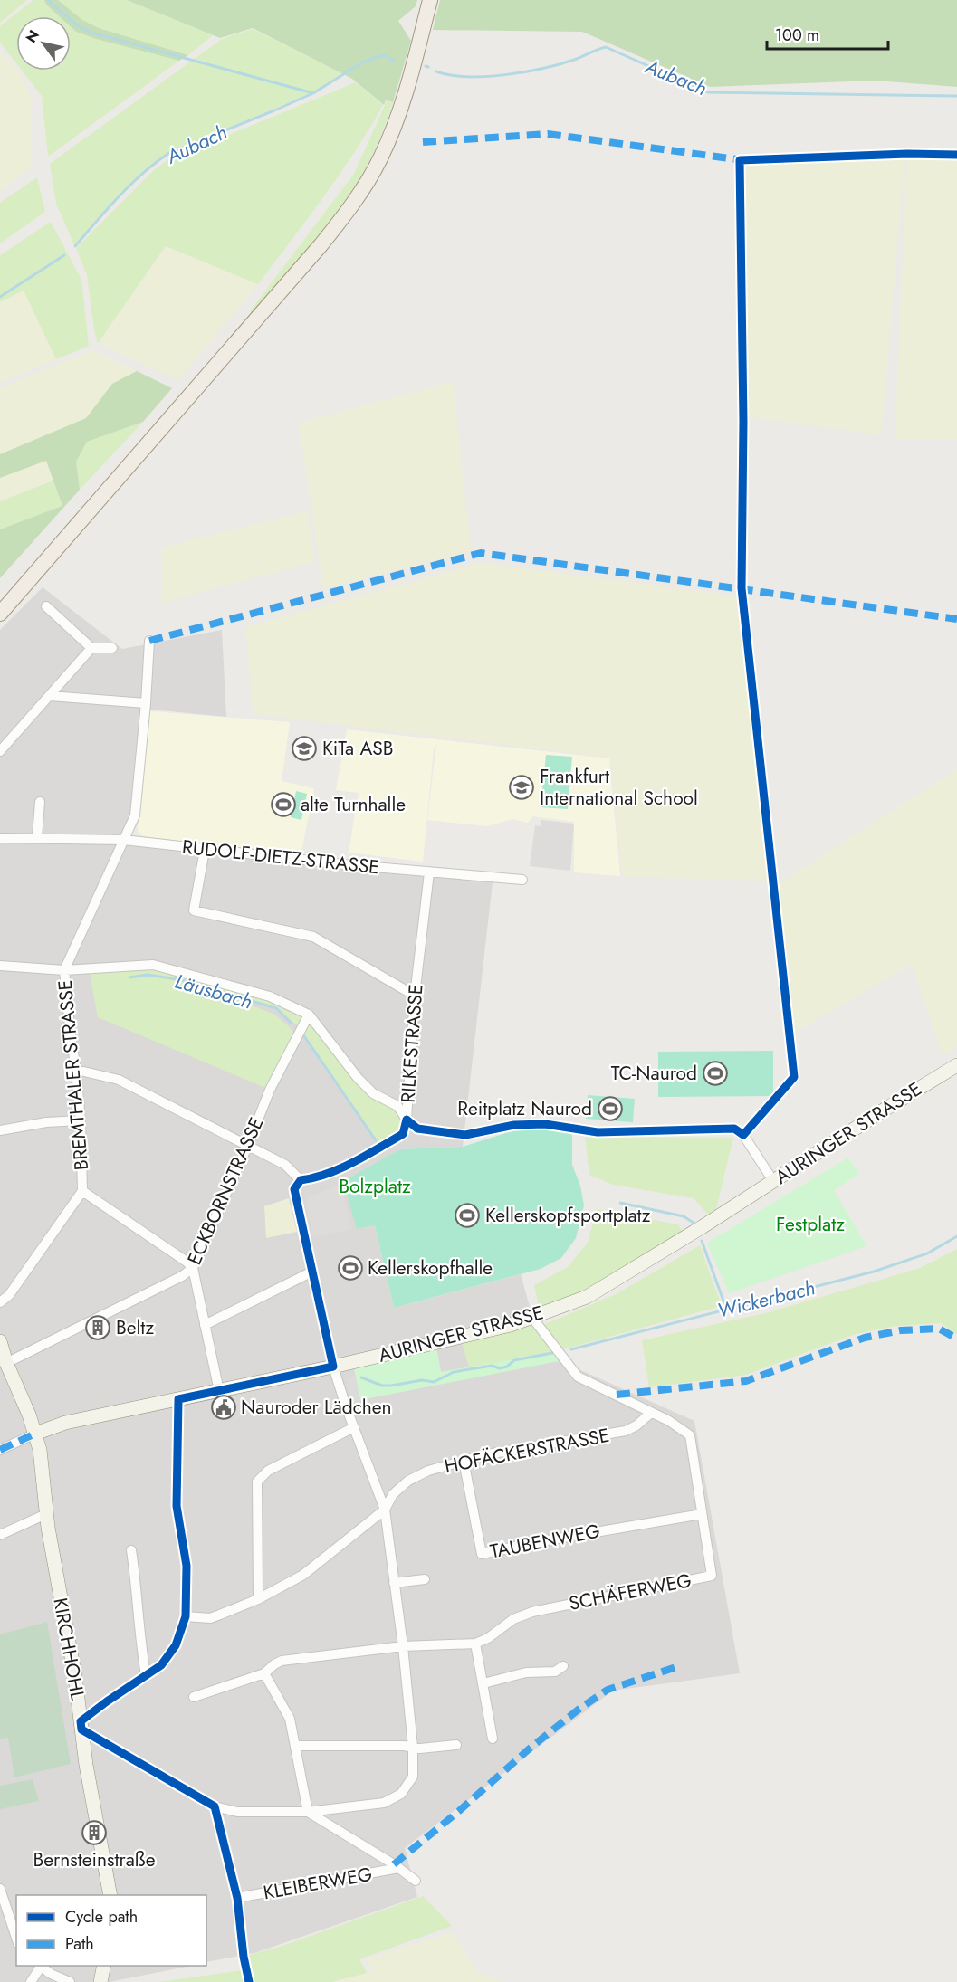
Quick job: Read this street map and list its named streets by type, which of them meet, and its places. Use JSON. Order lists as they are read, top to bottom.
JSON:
{
  "streets": {
    "street": [
      "RUDOLF-DIETZ-STRASSE",
      "RILKESTRASSE",
      "BREMTHALER STRASSE",
      "AURINGER STRASSE",
      "ECKBORNSTRASSE",
      "HOFÄCKERSTRASSE",
      "TAUBENWEG",
      "SCHÄFERWEG",
      "KIRCHHOHL",
      "KLEIBERWEG"
    ]
  },
  "crossings": [
    ["RUDOLF-DIETZ-STRASSE", "RILKESTRASSE"],
    ["RUDOLF-DIETZ-STRASSE", "BREMTHALER STRASSE"],
    ["AURINGER STRASSE", "SCHÄFERWEG"],
    ["AURINGER STRASSE", "KIRCHHOHL"],
    ["ECKBORNSTRASSE", "KIRCHHOHL"],
    ["HOFÄCKERSTRASSE", "TAUBENWEG"],
    ["HOFÄCKERSTRASSE", "SCHÄFERWEG"],
    ["TAUBENWEG", "SCHÄFERWEG"]
  ],
  "water": ["Aubach", "Läusbach", "Wickerbach"],
  "parks": ["Bolzplatz", "Festplatz"],
  "places": {
    "school or university": ["KiTa ASB", "Frankfurt International School"],
    "sports": [
      "alte Turnhalle",
      "TC-Naurod",
      "Reitplatz Naurod",
      "Kellerskopfsportplatz",
      "Kellerskopfhalle"
    ],
    "building": ["Beltz", "Bernsteinstraße"],
    "public building": ["Nauroder Lädchen"]
  },
  "legend": ["Cycle path", "Path"],
  "scale_bar": "100 m",
  "north": "top left"
}
